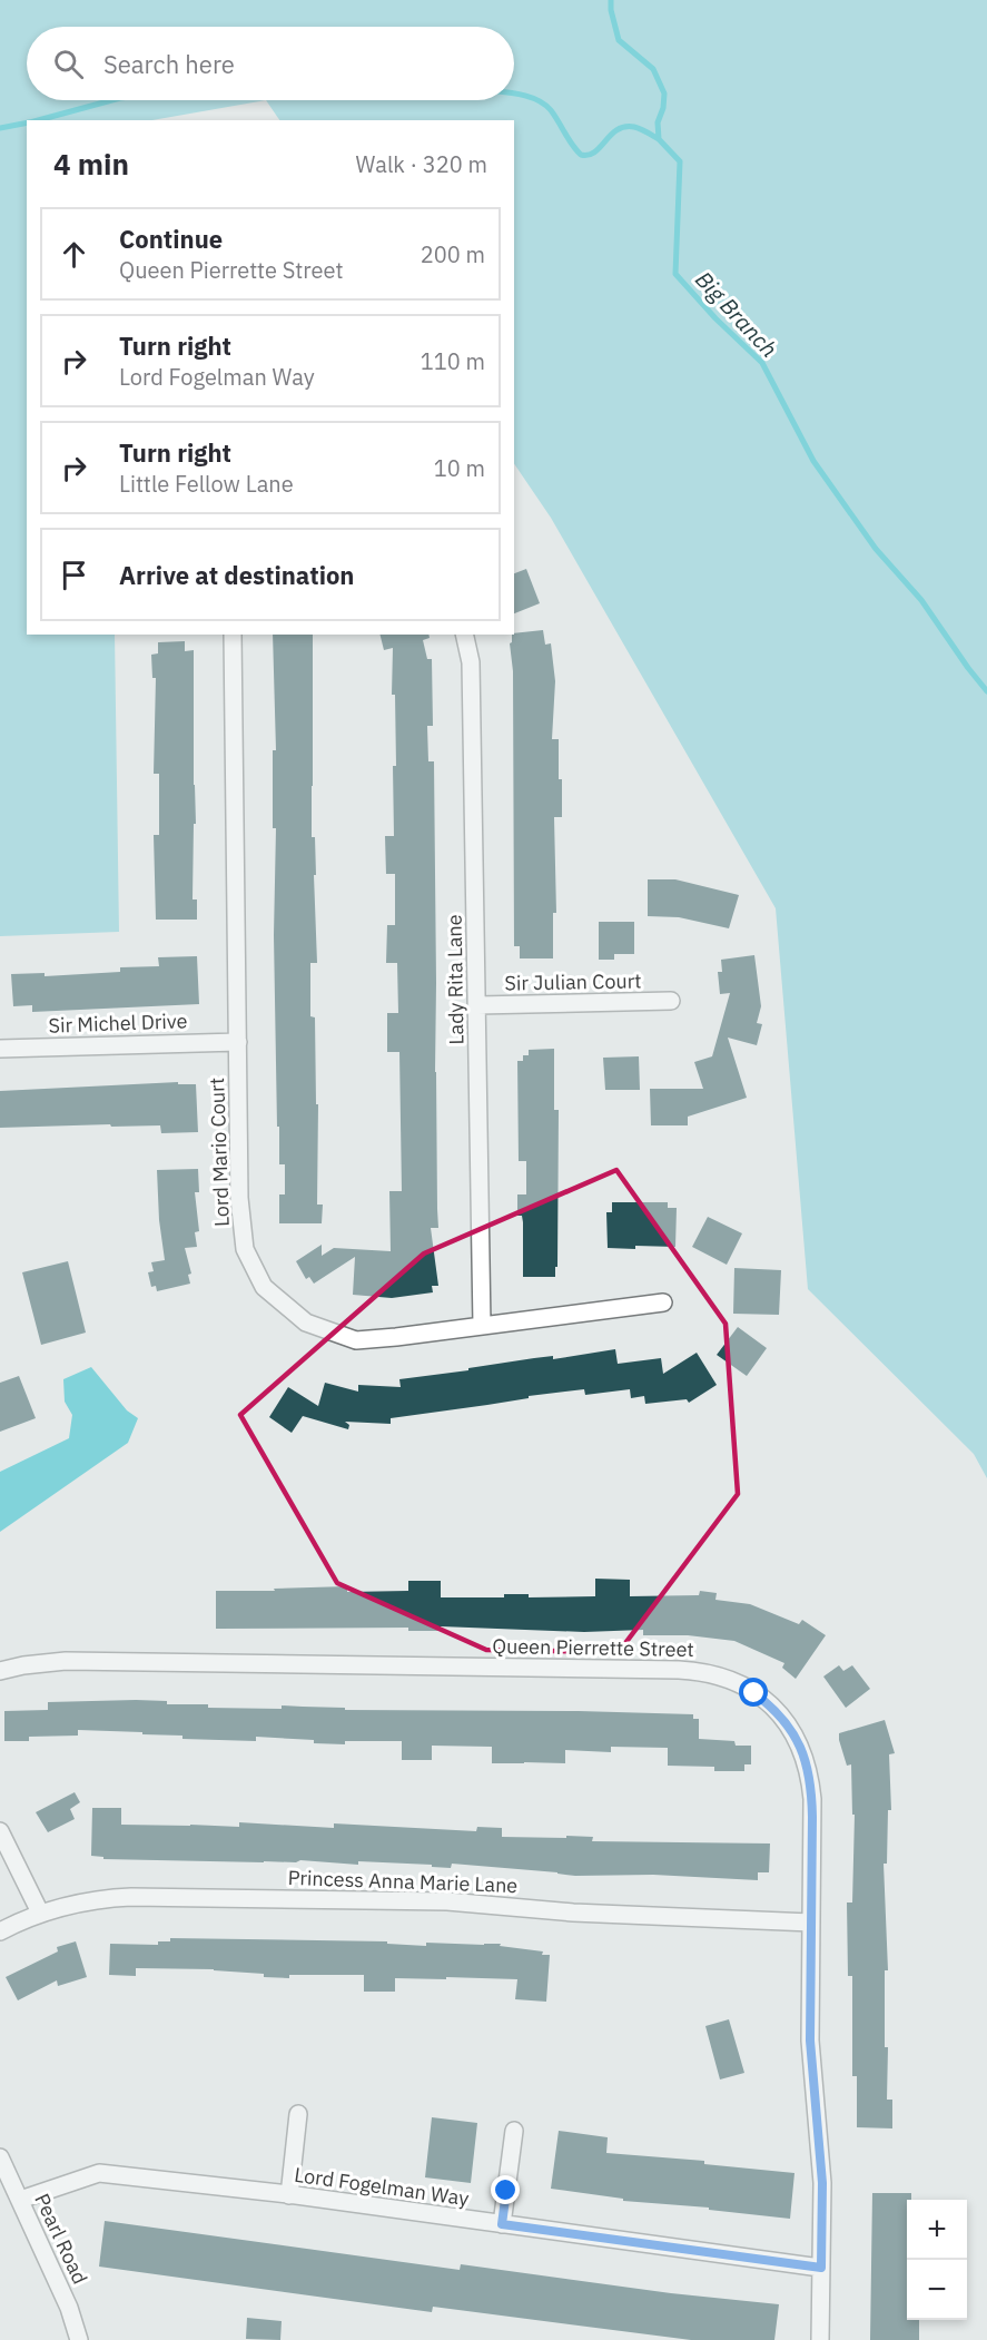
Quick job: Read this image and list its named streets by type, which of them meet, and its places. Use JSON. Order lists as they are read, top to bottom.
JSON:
{
  "streets": {
    "street": [
      "Lady Rita Lane",
      "Sir Julian Court",
      "Sir Michel Drive",
      "Lord Mario Court",
      "Queen Pierrette Street",
      "Princess Anna Marie Lane",
      "Lord Fogelman Way",
      "Pearl Road"
    ]
  },
  "crossings": [
    ["Lady Rita Lane", "Sir Julian Court"],
    ["Lady Rita Lane", "Lord Mario Court"],
    ["Sir Michel Drive", "Lord Mario Court"],
    ["Queen Pierrette Street", "Princess Anna Marie Lane"],
    ["Queen Pierrette Street", "Lord Fogelman Way"],
    ["Lord Fogelman Way", "Pearl Road"]
  ],
  "water": ["Big Branch"],
  "page": {
    "search": "Search here",
    "heading": ["4 min", "Walk · 320 m"],
    "list": [
      ["Continue", "Queen Pierrette Street", "200 m"],
      ["Turn right", "Lord Fogelman Way", "110 m"],
      ["Turn right", "Little Fellow Lane", "10 m"],
      "Arrive at destination"
    ],
    "map_buttons": ["+", "−"]
  }
}
